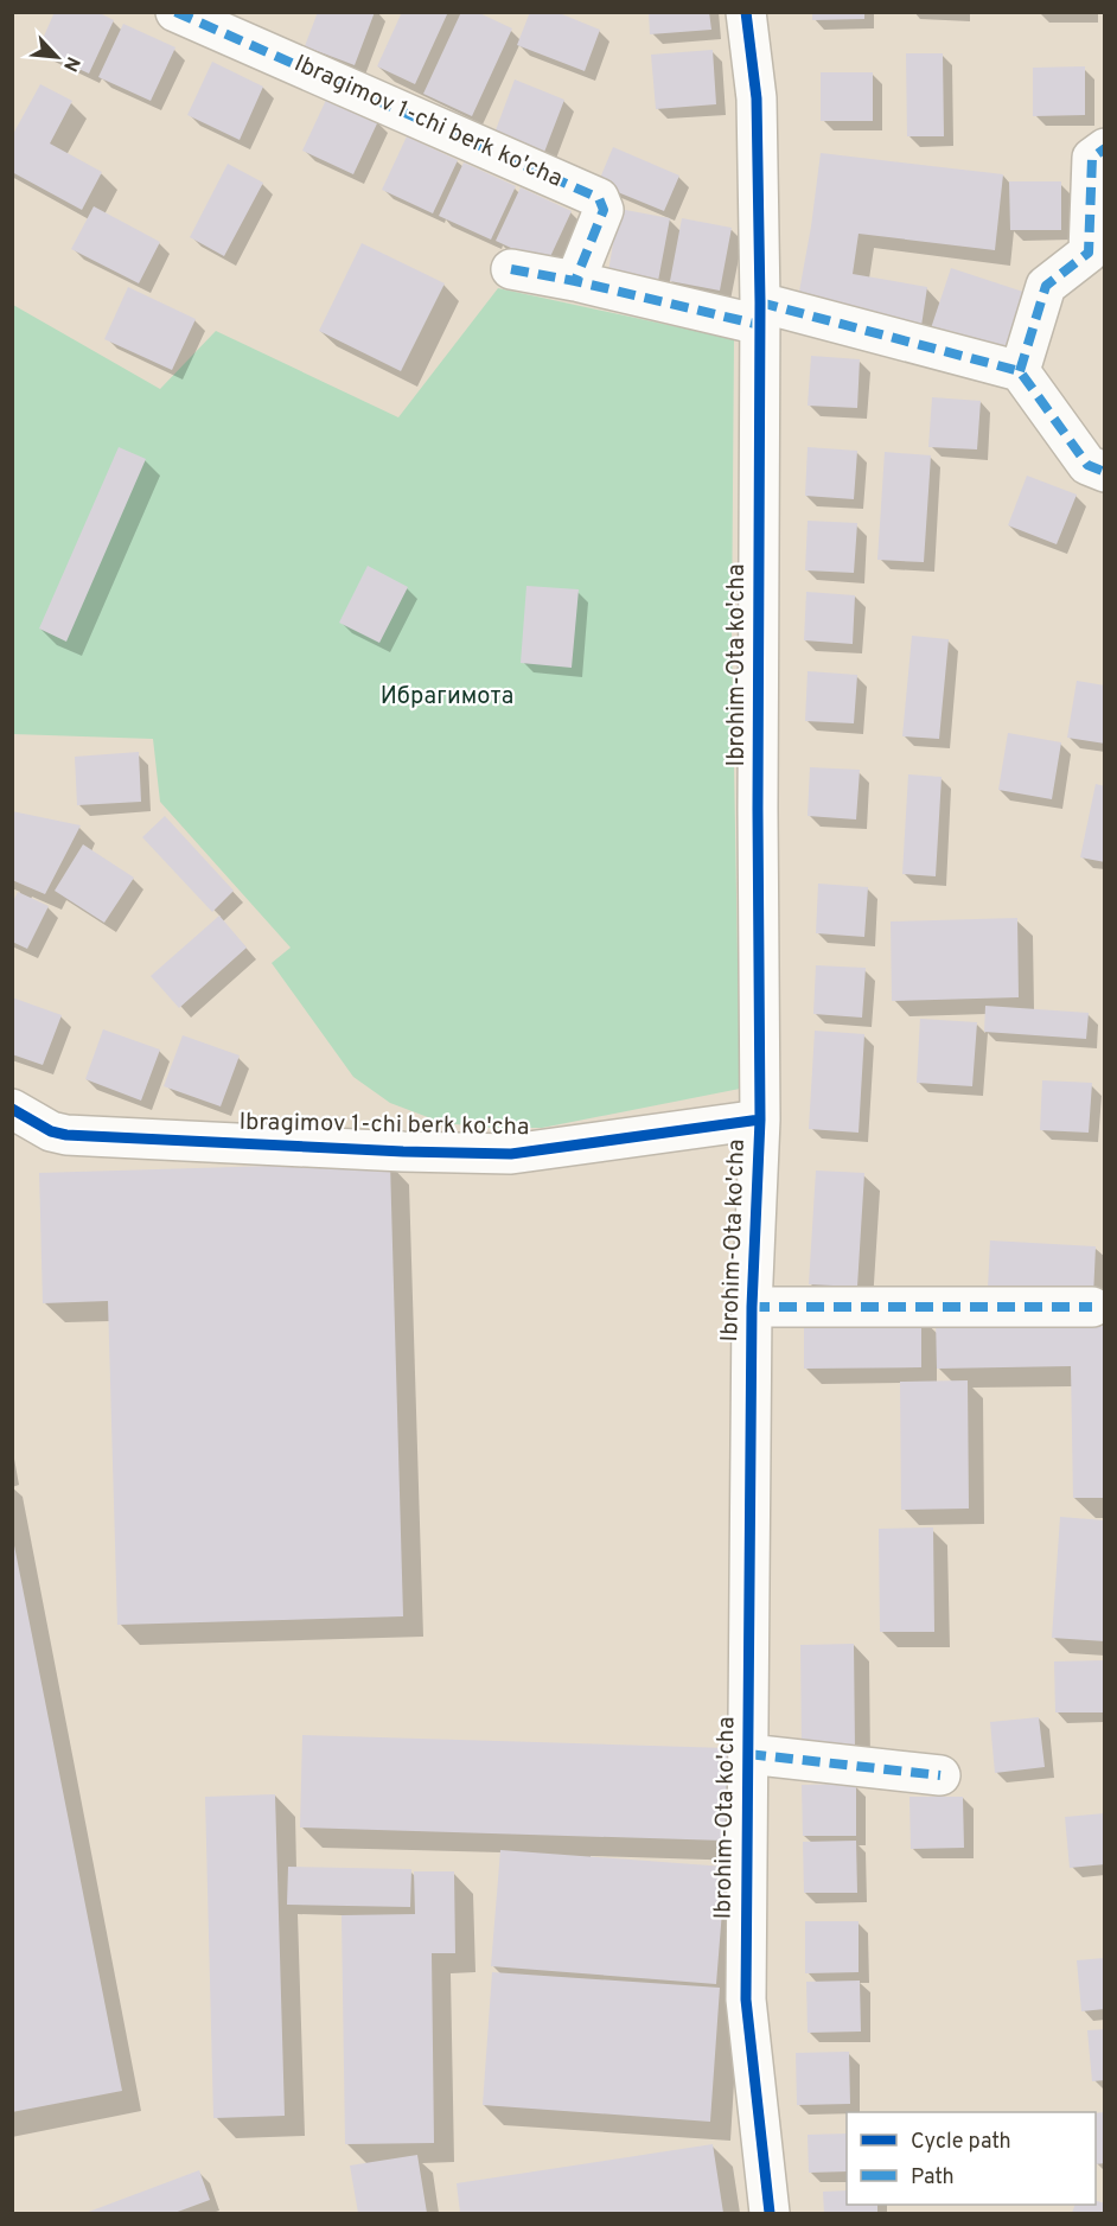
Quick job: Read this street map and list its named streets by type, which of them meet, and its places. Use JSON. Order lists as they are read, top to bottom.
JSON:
{
  "streets": {
    "street": ["Ibragimov 1-chi berk ko'cha", "Ibrohim-Ota ko'cha"]
  },
  "crossings": [
    ["Ibragimov 1-chi berk ko'cha", "Ibrohim-Ota ko'cha"]
  ],
  "parks": ["Ибрагимота"],
  "legend": ["Cycle path", "Path"],
  "north": "bottom right"
}
